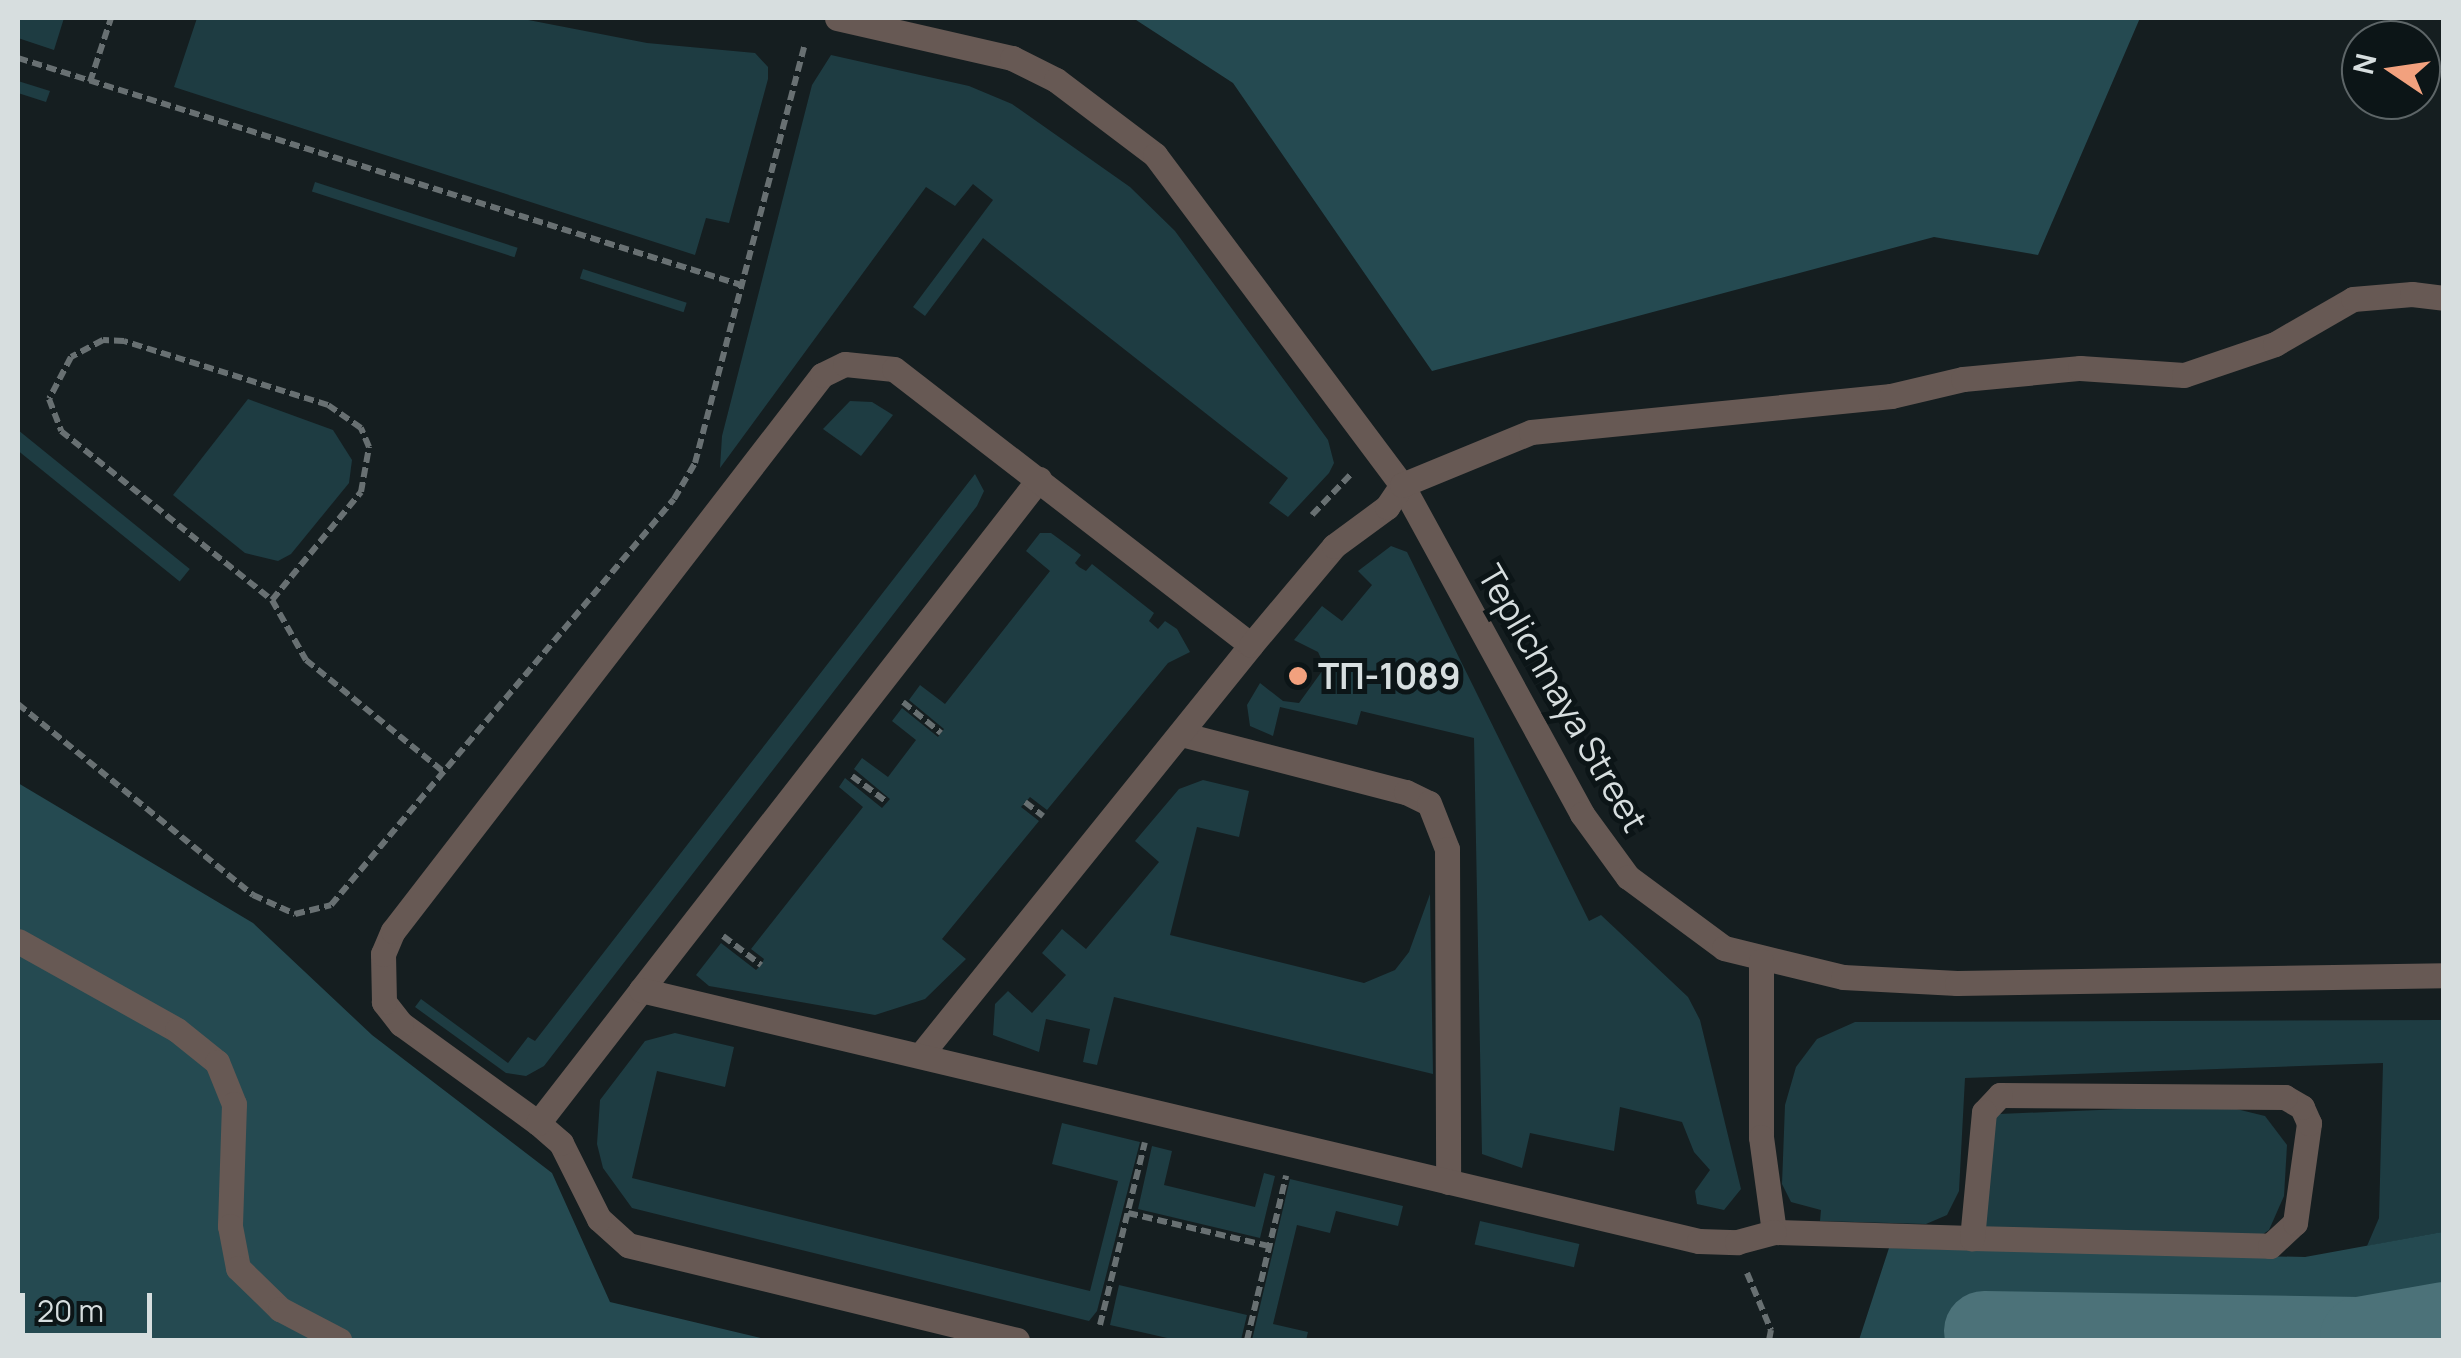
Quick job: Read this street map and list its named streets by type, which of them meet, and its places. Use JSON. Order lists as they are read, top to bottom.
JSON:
{
  "streets": {
    "street": ["Teplichnaya Street"]
  },
  "places": ["ТП-1089"],
  "scale_bar": "20 m",
  "north": "left"
}
